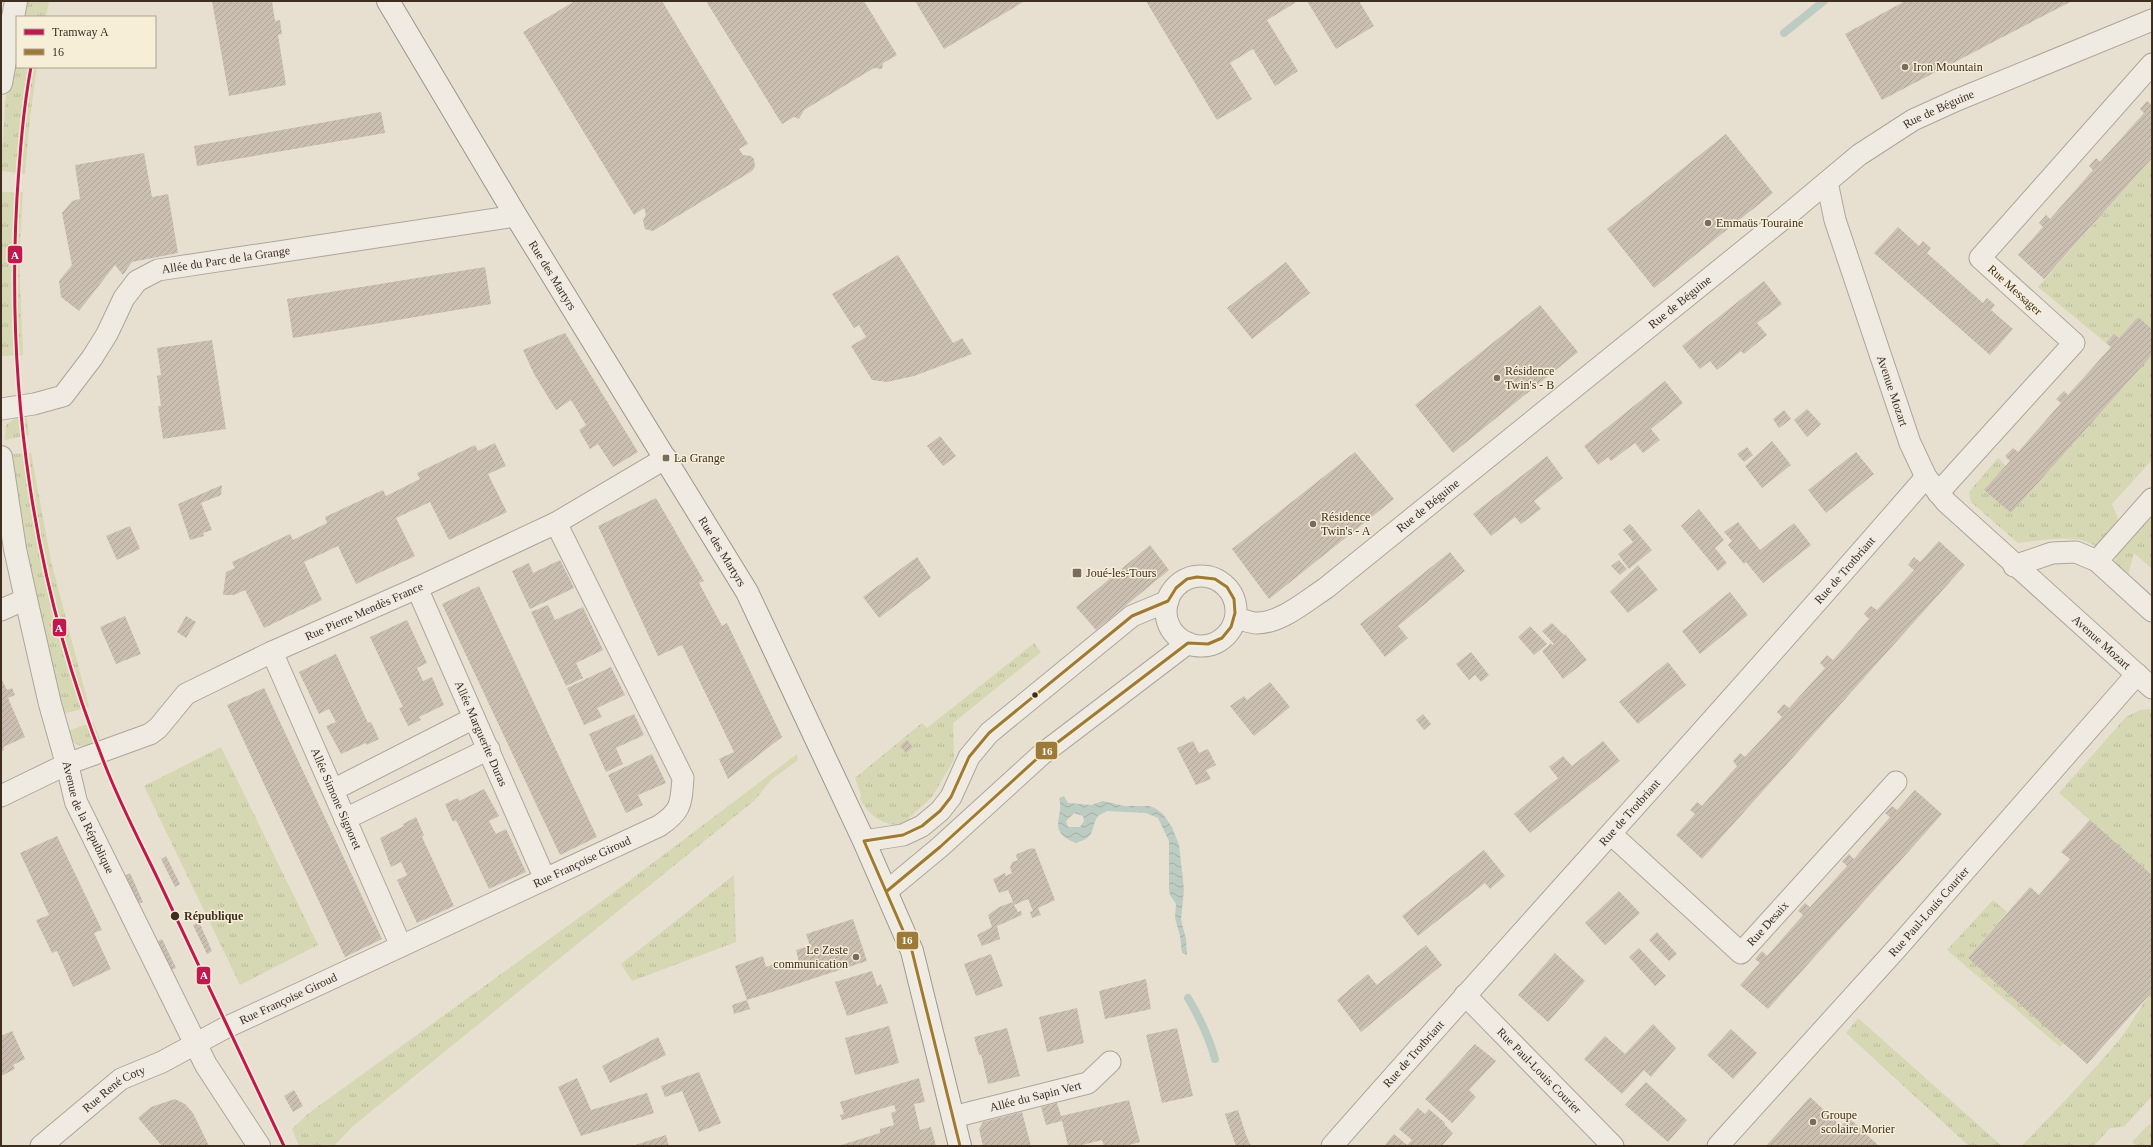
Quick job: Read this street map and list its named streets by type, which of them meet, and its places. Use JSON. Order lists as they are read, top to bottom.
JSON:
{
  "streets": {
    "main road": ["Rue des Martyrs", "Avenue de la République"],
    "street": [
      "Rue de Béguine",
      "Allée du Parc de la Grange",
      "Rue Messager",
      "Avenue Mozart",
      "Rue de Trotbriant",
      "Rue Pierre Mendès France",
      "Allée Marguerite Duras",
      "Allée Simone Signoret",
      "Rue Françoise Giroud",
      "Rue Paul-Louis Courier",
      "Rue Desaix",
      "Rue René Coty",
      "Allée du Sapin Vert"
    ]
  },
  "crossings": [
    ["Rue de Béguine", "Avenue Mozart"],
    ["Allée du Parc de la Grange", "Rue des Martyrs"],
    ["Rue des Martyrs", "Rue Pierre Mendès France"],
    ["Rue des Martyrs", "Allée du Sapin Vert"],
    ["Rue Messager", "Avenue Mozart"],
    ["Rue Messager", "Rue de Trotbriant"],
    ["Avenue Mozart", "Rue de Trotbriant"],
    ["Avenue Mozart", "Rue Paul-Louis Courier"],
    ["Rue de Trotbriant", "Rue Paul-Louis Courier"],
    ["Rue de Trotbriant", "Rue Desaix"],
    ["Rue Pierre Mendès France", "Allée Marguerite Duras"],
    ["Rue Pierre Mendès France", "Allée Simone Signoret"],
    ["Rue Pierre Mendès France", "Avenue de la République"],
    ["Rue Pierre Mendès France", "Rue Françoise Giroud"],
    ["Allée Marguerite Duras", "Rue Françoise Giroud"],
    ["Allée Simone Signoret", "Rue Françoise Giroud"],
    ["Avenue de la République", "Rue Françoise Giroud"],
    ["Avenue de la République", "Rue René Coty"],
    ["Rue Françoise Giroud", "Rue René Coty"]
  ],
  "places": {
    "other": [
      "Iron Mountain",
      "Emmaüs Touraine",
      "Résidence Twin's - B",
      "Résidence Twin's - A",
      "République",
      "Le Zeste communication",
      "Groupe scolaire Morier"
    ],
    "transit": ["La Grange", "Joué-les-Tours"]
  },
  "lines": ["tram line A", "transit line 16"],
  "legend": ["Tramway A", "16"]
}
